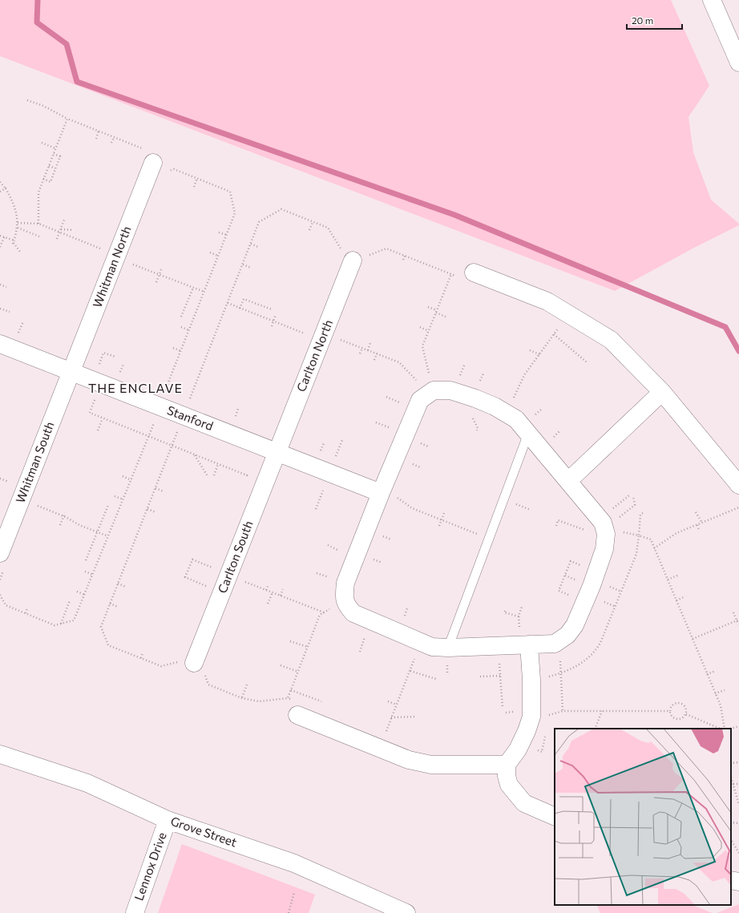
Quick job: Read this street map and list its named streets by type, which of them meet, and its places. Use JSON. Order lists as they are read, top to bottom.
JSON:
{
  "streets": {
    "main road": [
      "Whitman North",
      "Carlton North",
      "Stanford",
      "Whitman South",
      "Carlton South",
      "Grove Street",
      "Lennox Drive"
    ]
  },
  "crossings": [
    ["Whitman North", "Stanford"],
    ["Whitman North", "Whitman South"],
    ["Carlton North", "Stanford"],
    ["Carlton North", "Carlton South"],
    ["Stanford", "Whitman South"],
    ["Stanford", "Carlton South"],
    ["Grove Street", "Lennox Drive"]
  ],
  "districts": ["THE ENCLAVE"],
  "scale_bar": "20 m"
}
